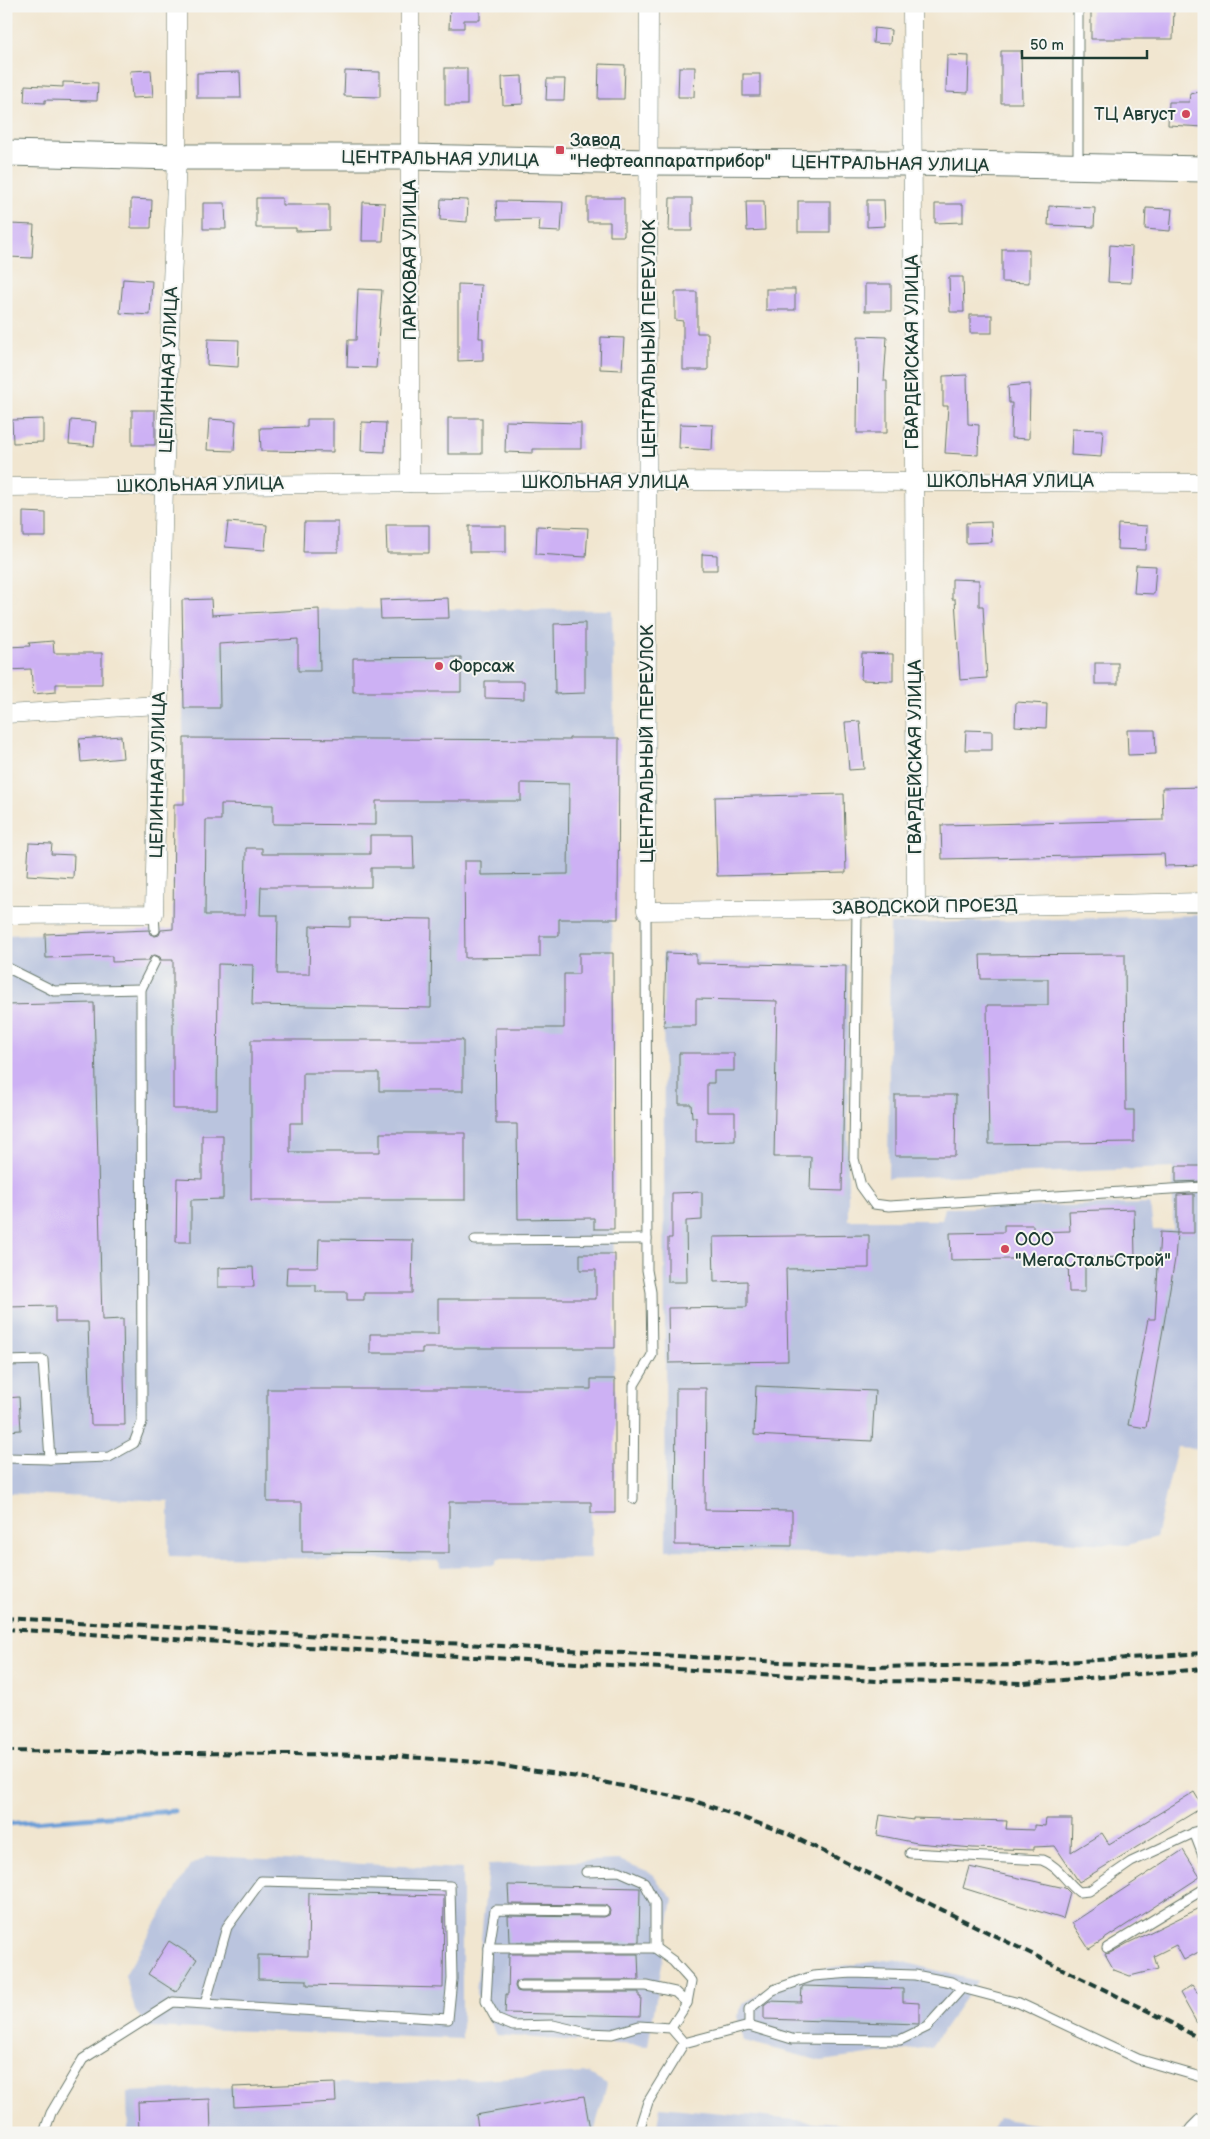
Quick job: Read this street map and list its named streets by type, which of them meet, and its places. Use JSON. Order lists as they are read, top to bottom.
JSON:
{
  "streets": {
    "street": [
      "ЦЕНТРАЛЬНАЯ УЛИЦА",
      "ПАРКОВАЯ УЛИЦА",
      "ЦЕНТРАЛЬНЫЙ ПЕРЕУЛОК",
      "ГВАРДЕЙСКАЯ УЛИЦА",
      "ЦЕЛИННАЯ УЛИЦА",
      "ШКОЛЬНАЯ УЛИЦА",
      "ЗАВОДСКОЙ ПРОЕЗД"
    ]
  },
  "crossings": [
    ["ЦЕНТРАЛЬНАЯ УЛИЦА", "ПАРКОВАЯ УЛИЦА"],
    ["ЦЕНТРАЛЬНАЯ УЛИЦА", "ЦЕНТРАЛЬНЫЙ ПЕРЕУЛОК"],
    ["ЦЕНТРАЛЬНАЯ УЛИЦА", "ГВАРДЕЙСКАЯ УЛИЦА"],
    ["ЦЕНТРАЛЬНАЯ УЛИЦА", "ЦЕЛИННАЯ УЛИЦА"],
    ["ПАРКОВАЯ УЛИЦА", "ШКОЛЬНАЯ УЛИЦА"],
    ["ЦЕНТРАЛЬНЫЙ ПЕРЕУЛОК", "ШКОЛЬНАЯ УЛИЦА"],
    ["ЦЕНТРАЛЬНЫЙ ПЕРЕУЛОК", "ЗАВОДСКОЙ ПРОЕЗД"],
    ["ГВАРДЕЙСКАЯ УЛИЦА", "ШКОЛЬНАЯ УЛИЦА"],
    ["ГВАРДЕЙСКАЯ УЛИЦА", "ЗАВОДСКОЙ ПРОЕЗД"],
    ["ЦЕЛИННАЯ УЛИЦА", "ШКОЛЬНАЯ УЛИЦА"]
  ],
  "places": {
    "other": ["ТЦ Август", "Форсаж", "ООО \"МегаСтальСтрой\""],
    "transit": ["Завод \"Нефтеаппаратприбор\""]
  },
  "scale_bar": "50 m"
}
